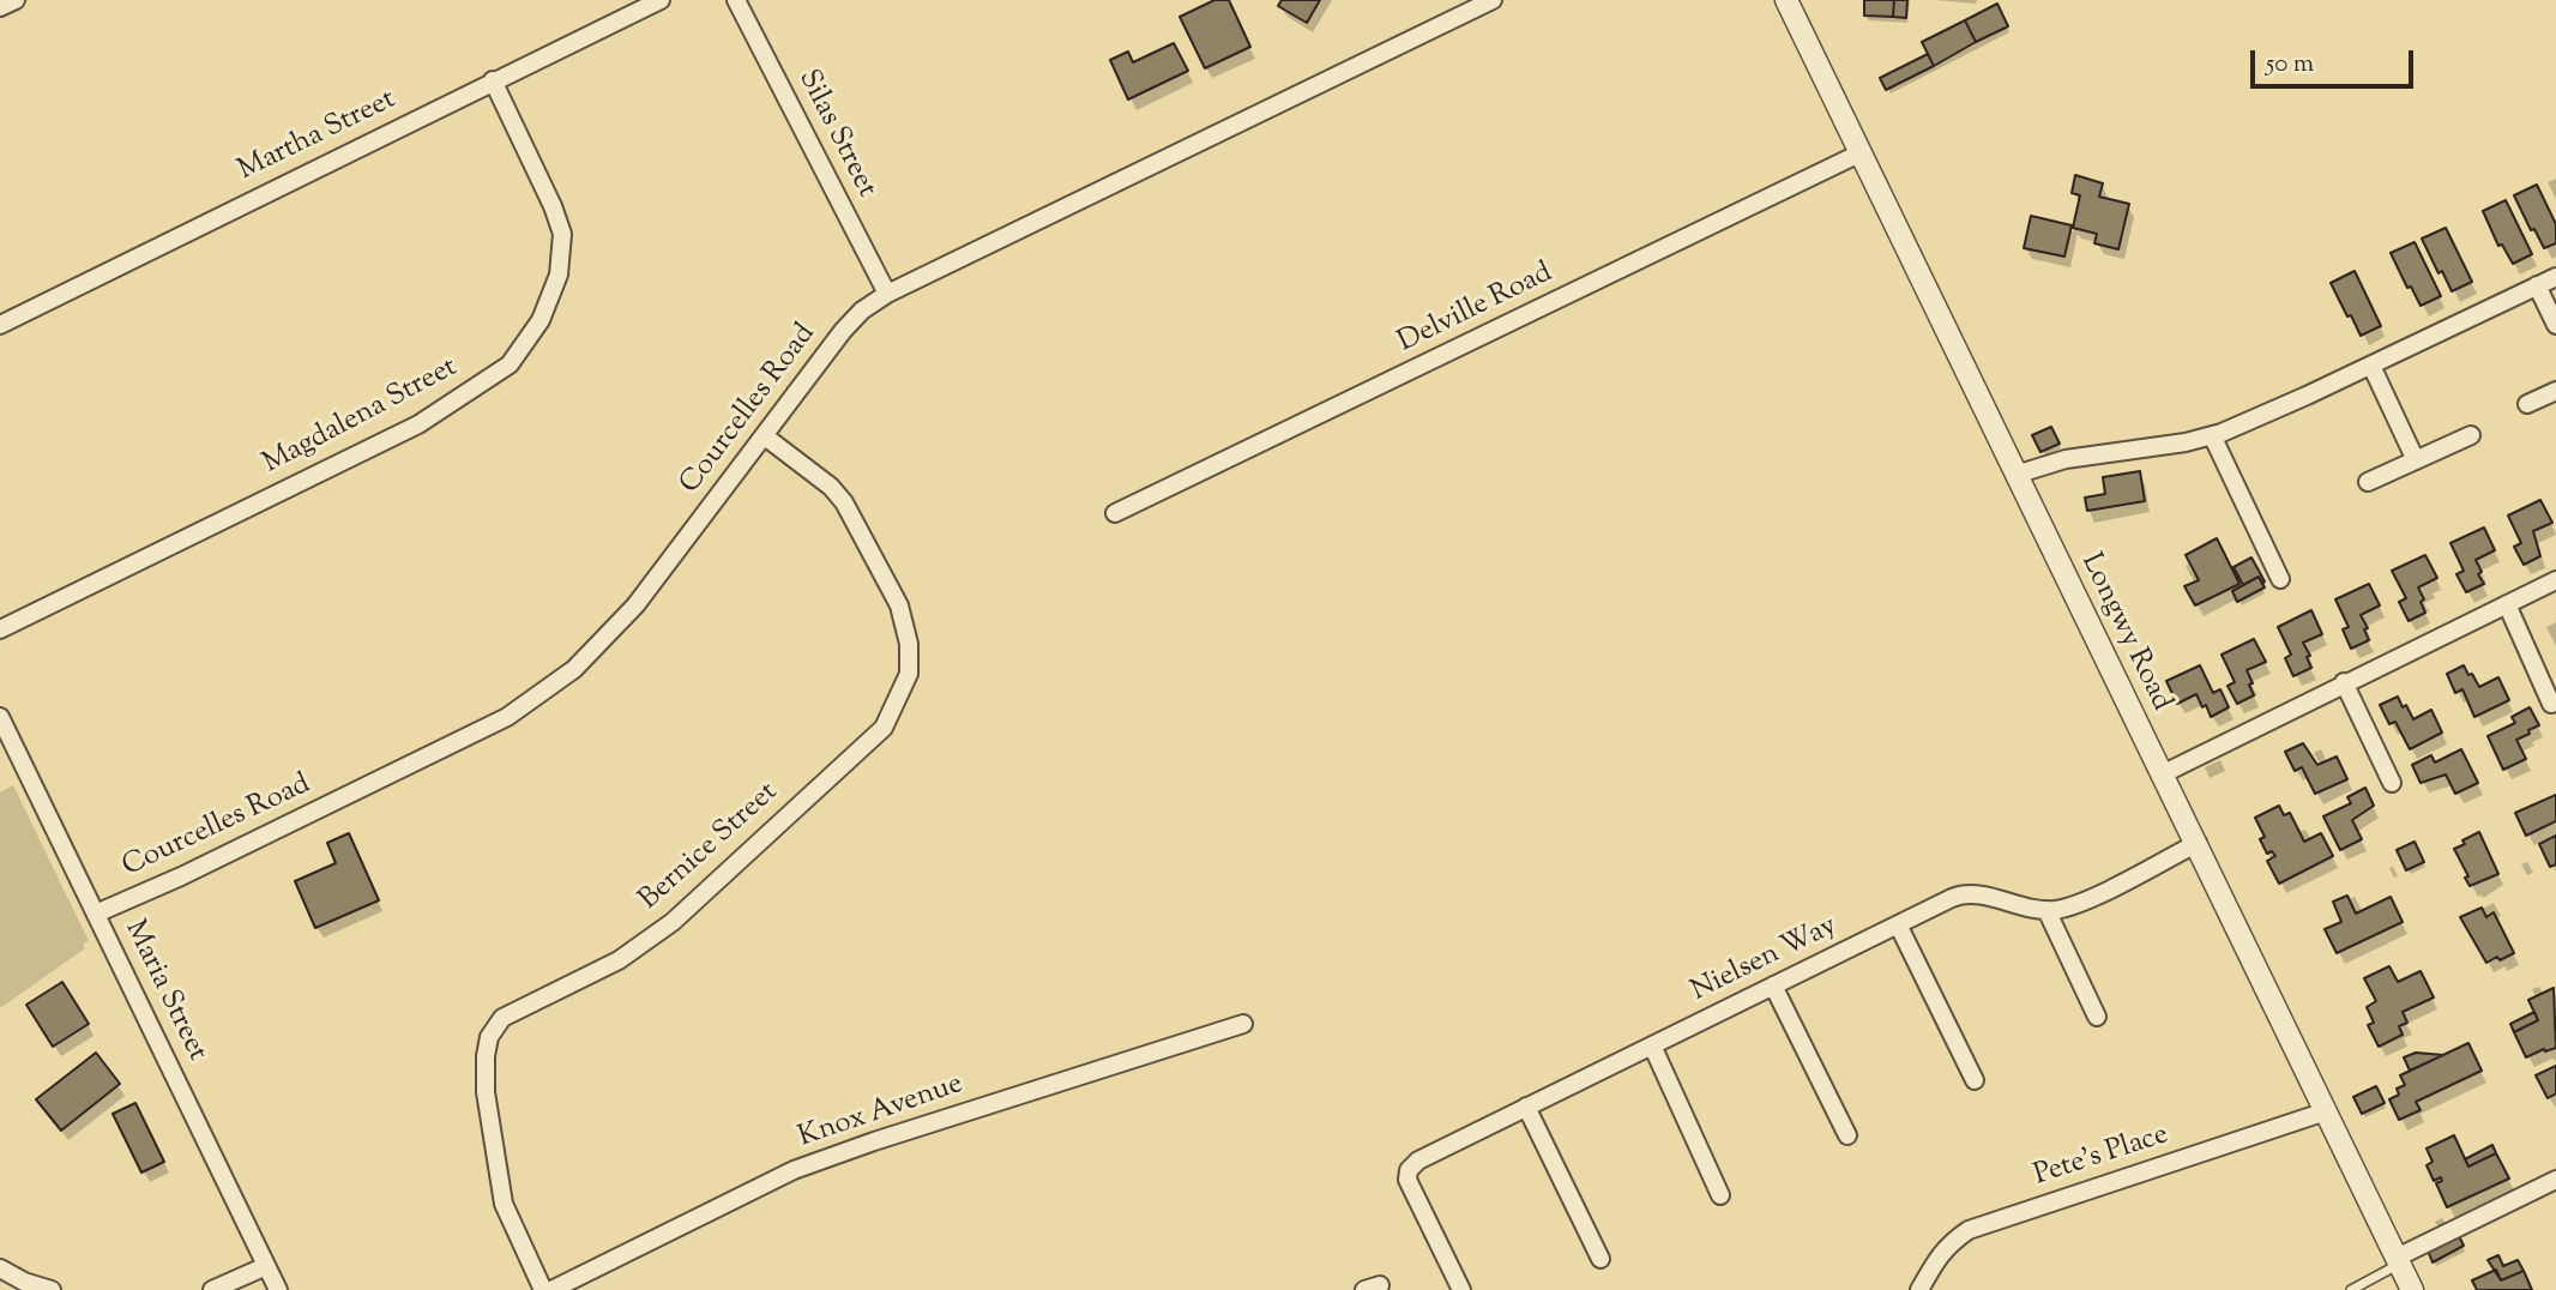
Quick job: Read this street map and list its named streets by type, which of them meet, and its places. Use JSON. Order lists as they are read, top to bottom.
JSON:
{
  "streets": {
    "street": [
      "Silas Street",
      "Martha Street",
      "Delville Road",
      "Courcelles Road",
      "Magdalena Street",
      "Longwy Road",
      "Bernice Street",
      "Nielsen Way",
      "Maria Street",
      "Knox Avenue",
      "Pete's Place"
    ]
  },
  "crossings": [
    ["Silas Street", "Courcelles Road"],
    ["Martha Street", "Magdalena Street"],
    ["Delville Road", "Longwy Road"],
    ["Courcelles Road", "Bernice Street"],
    ["Courcelles Road", "Maria Street"],
    ["Longwy Road", "Nielsen Way"],
    ["Longwy Road", "Pete's Place"]
  ],
  "scale_bar": "50 m"
}
